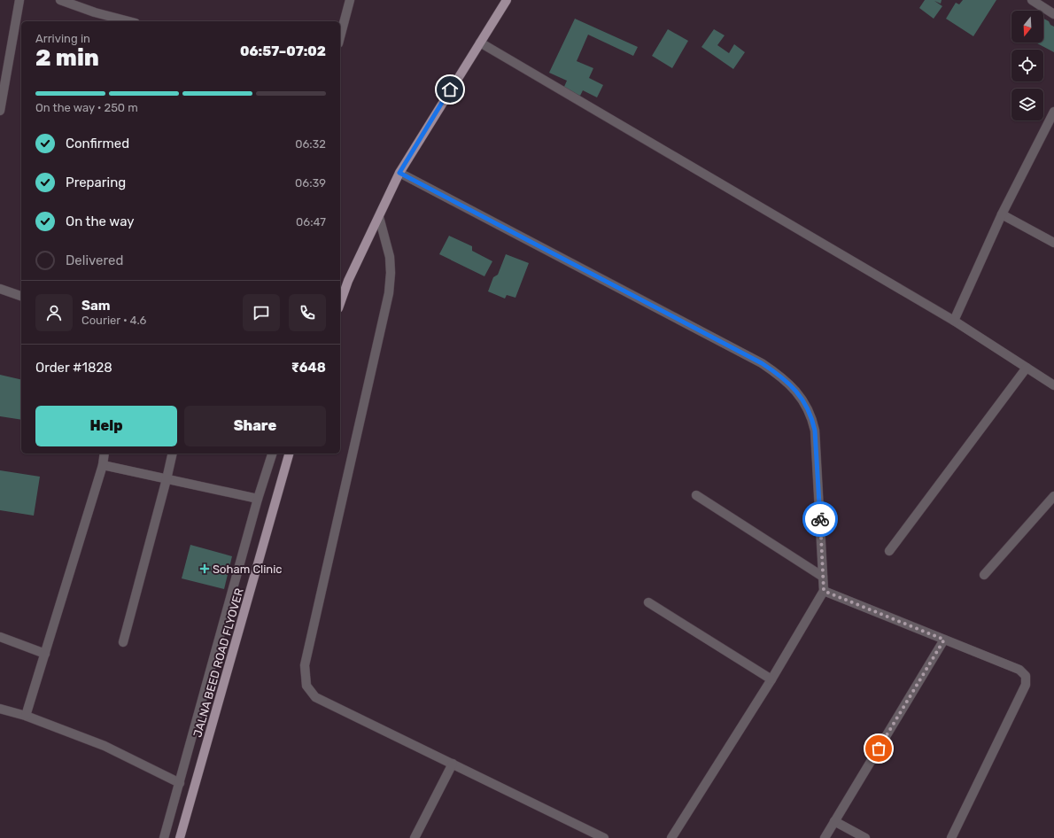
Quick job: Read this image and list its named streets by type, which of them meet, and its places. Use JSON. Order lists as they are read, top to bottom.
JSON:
{
  "streets": {
    "main road": ["JALNA BEED ROAD FLYOVER"]
  },
  "places": {
    "health": ["Soham Clinic"]
  },
  "north": "bottom",
  "page": {
    "heading": ["2 min", "Arriving in", "06:57–07:02"],
    "panel": [
      "Sam",
      "Courier · 4.6",
      "Order #1828",
      "₹648"
    ],
    "bar": "On the way · 250 m",
    "list": [
      ["Confirmed", "06:32"],
      ["Preparing", "06:39"],
      ["On the way", "06:47"],
      "Delivered"
    ],
    "buttons": ["Help", "Share"]
  }
}
